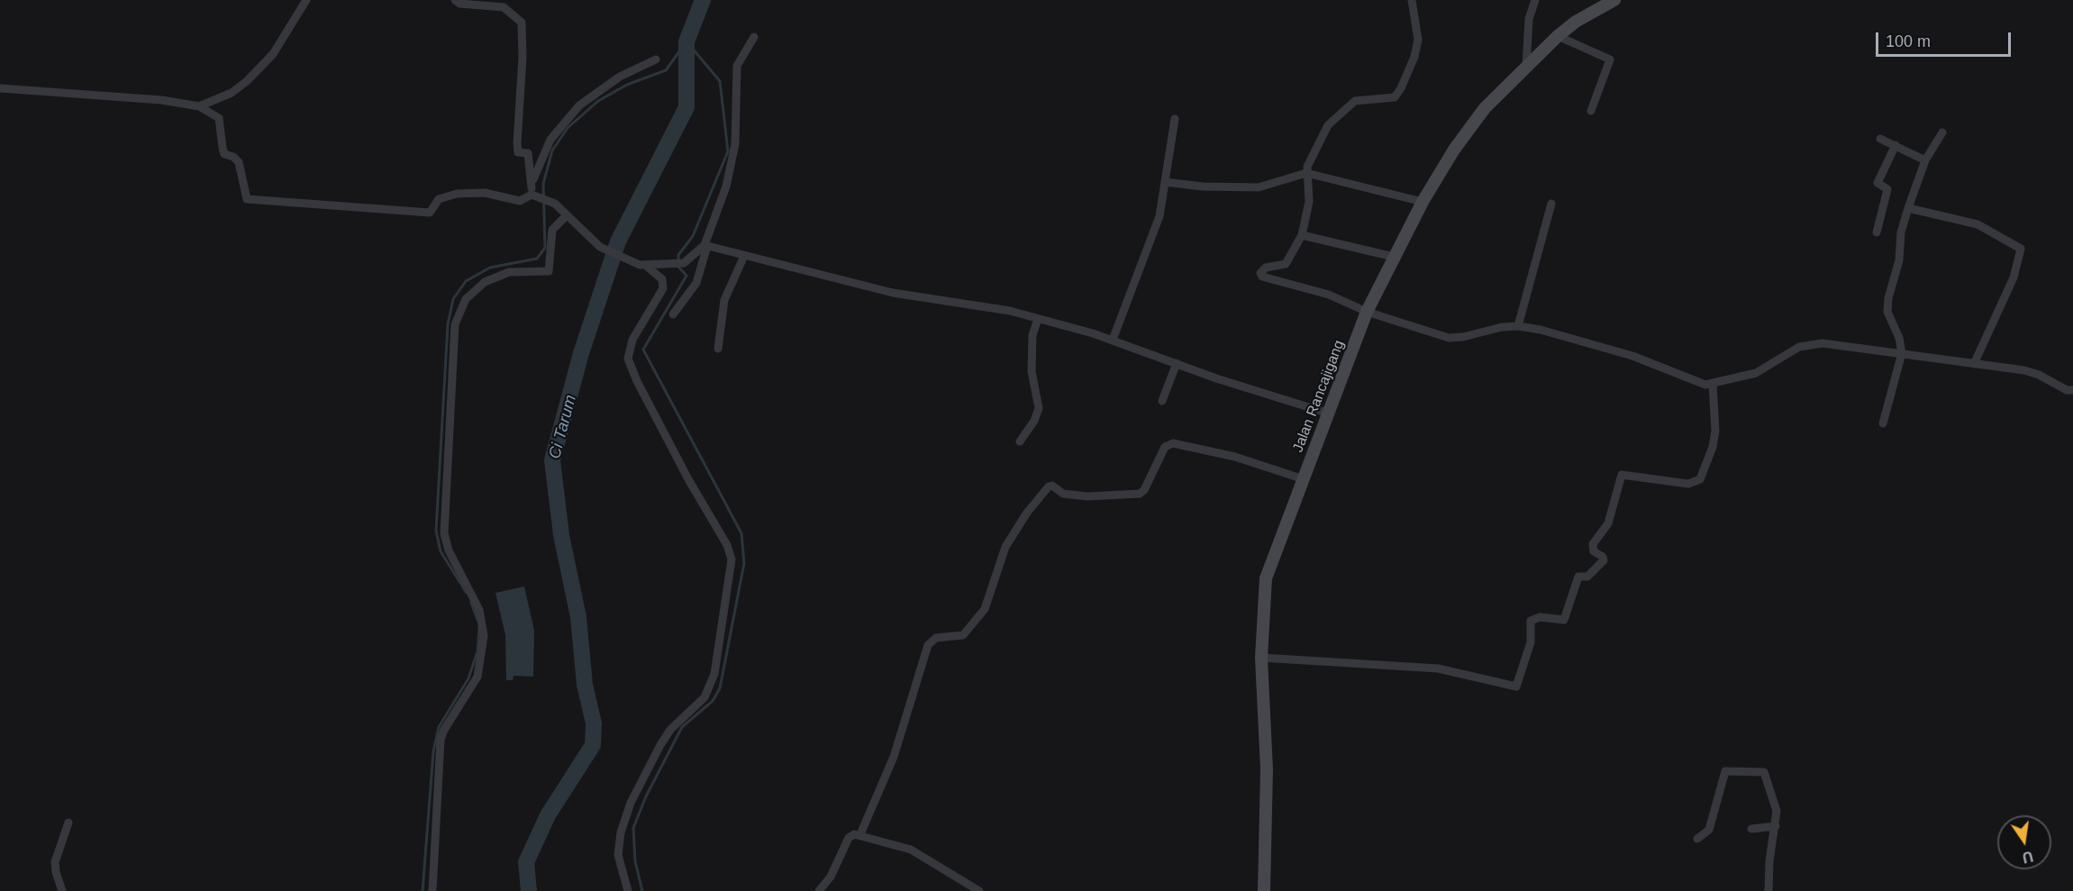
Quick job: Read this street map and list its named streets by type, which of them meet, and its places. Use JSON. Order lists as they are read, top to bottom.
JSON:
{
  "streets": {
    "main road": ["Jalan Rancajigang"]
  },
  "water": ["Ci Tarum"],
  "scale_bar": "100 m",
  "north": "bottom"
}
